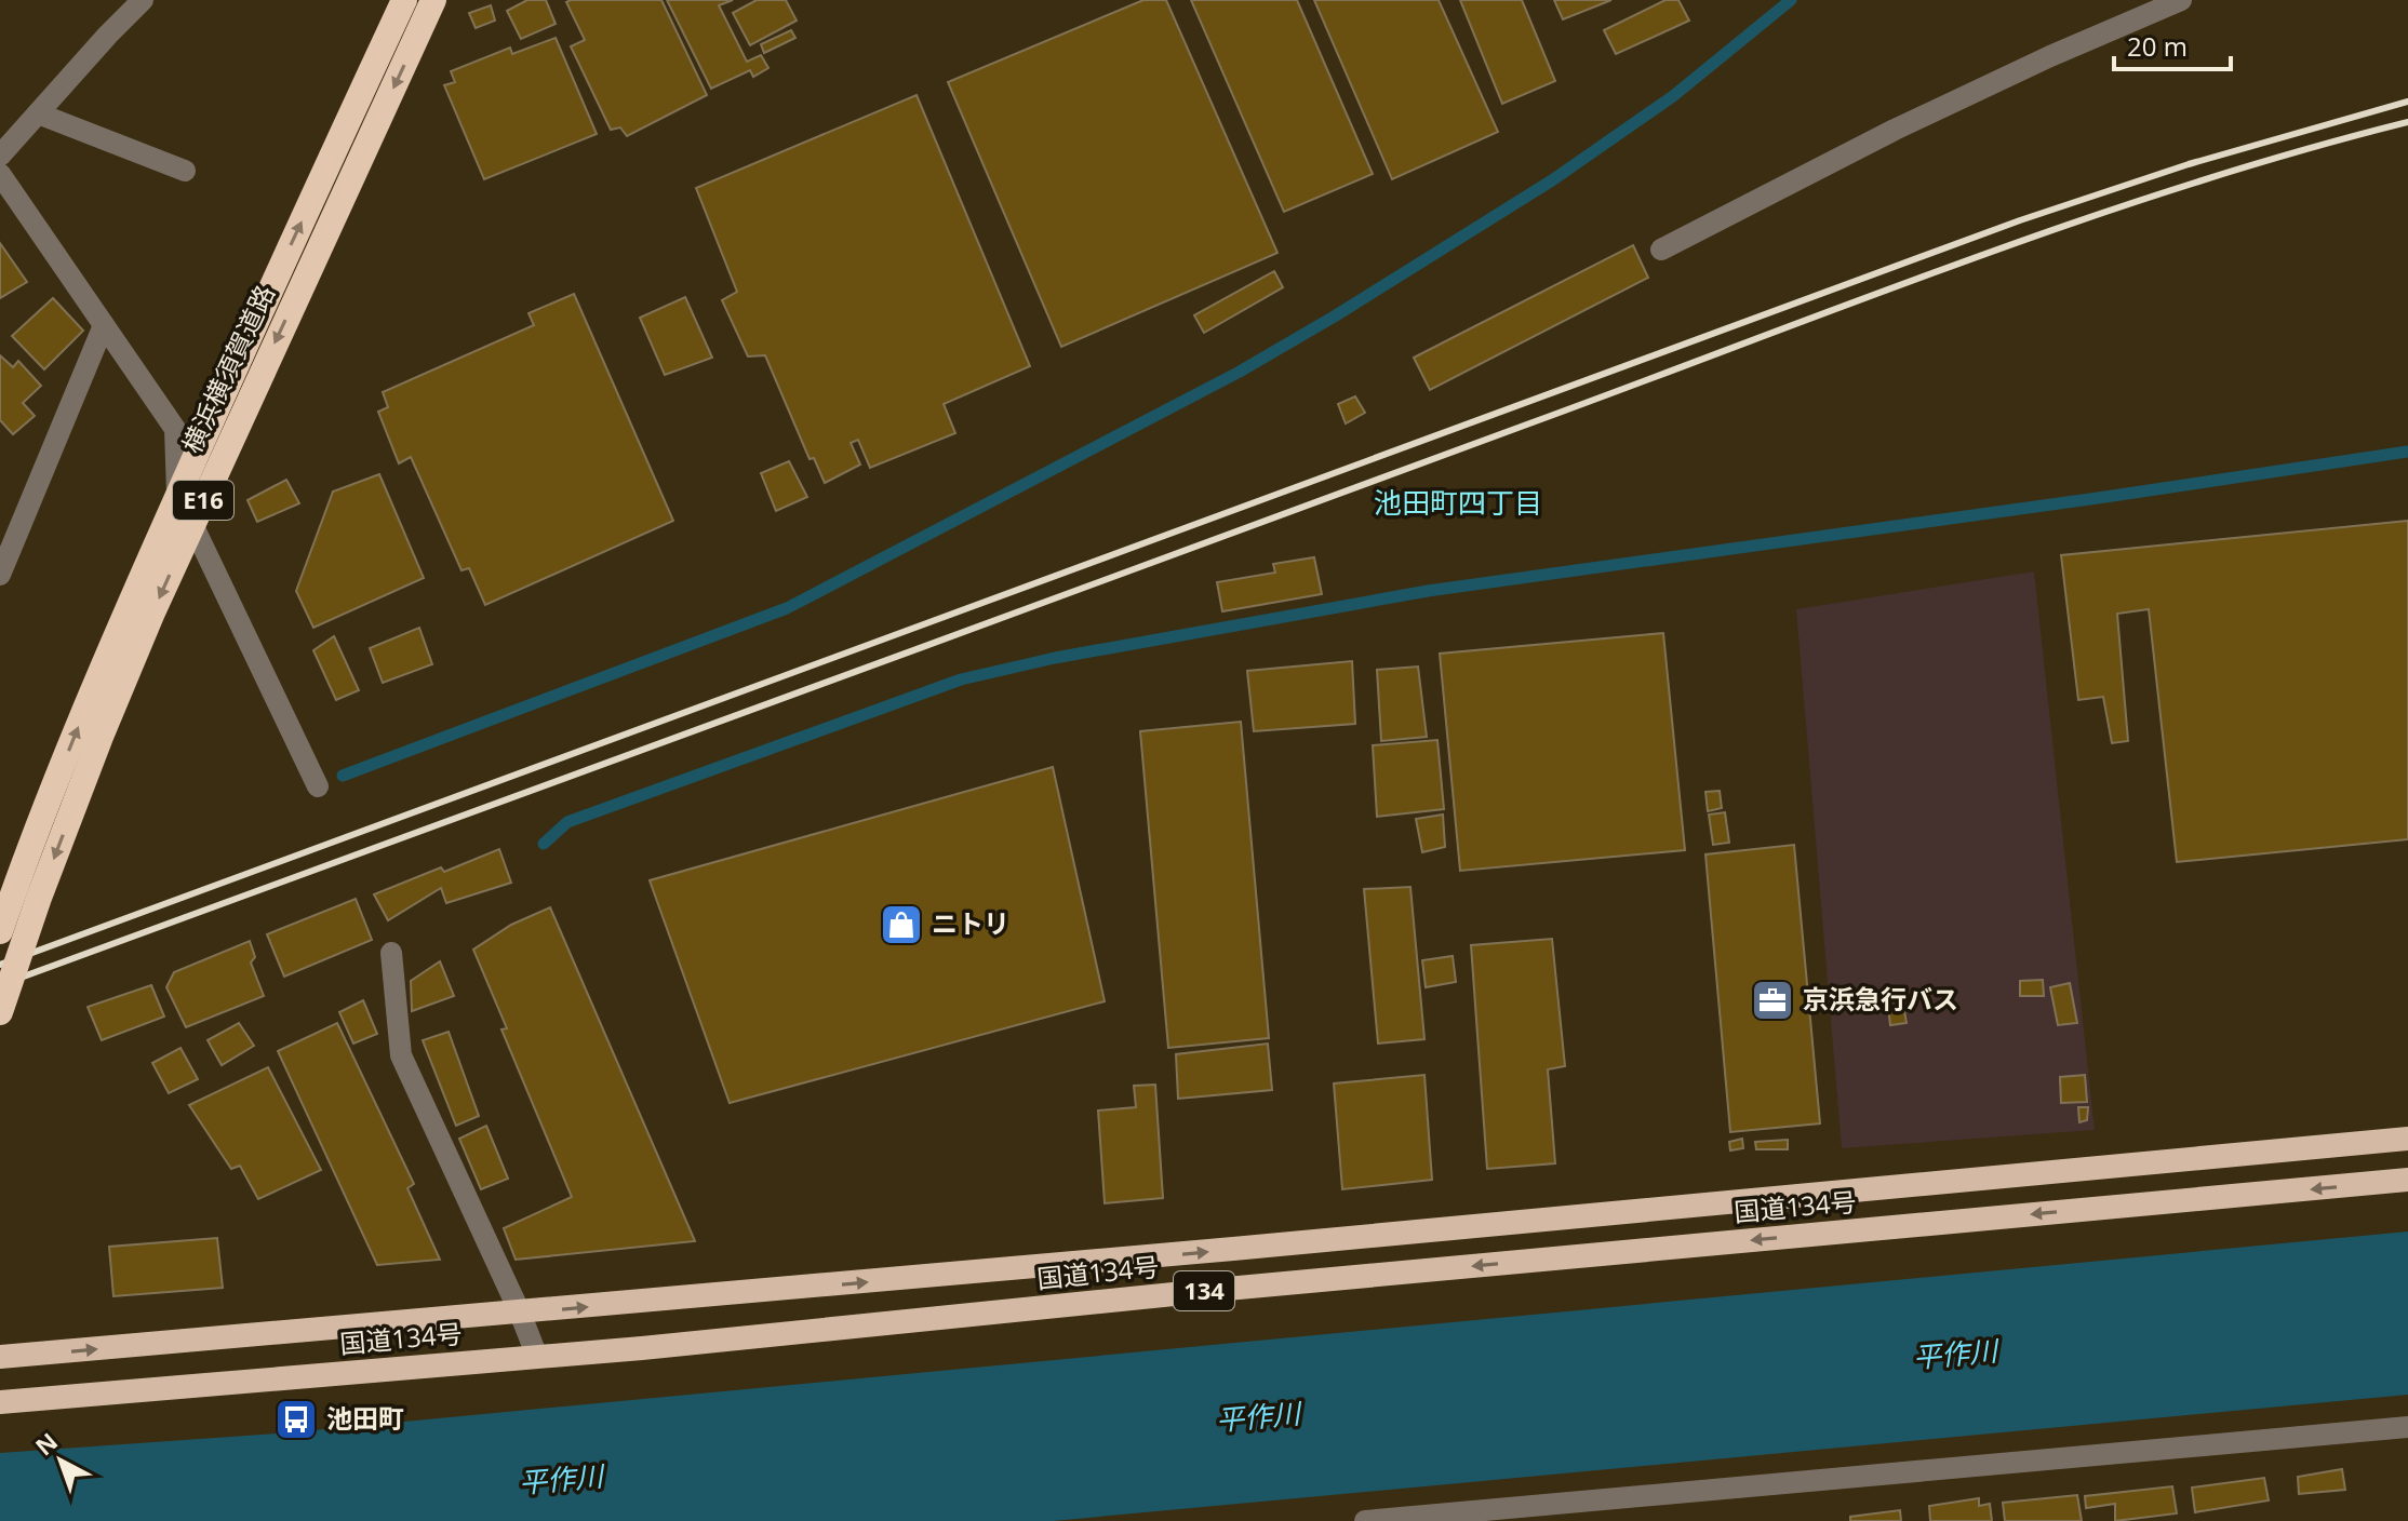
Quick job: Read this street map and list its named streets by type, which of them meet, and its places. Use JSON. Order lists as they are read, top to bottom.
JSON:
{
  "streets": {
    "highway": [
      "横浜横須賀道路",
      "E16",
      "国道134号",
      "134"
    ]
  },
  "districts": ["池田町四丁目"],
  "water": ["平作川"],
  "places": {
    "shop": ["ニトリ"],
    "office": ["京浜急行バス"],
    "bus stop": ["池田町"]
  },
  "scale_bar": "20 m",
  "north": "top left"
}
